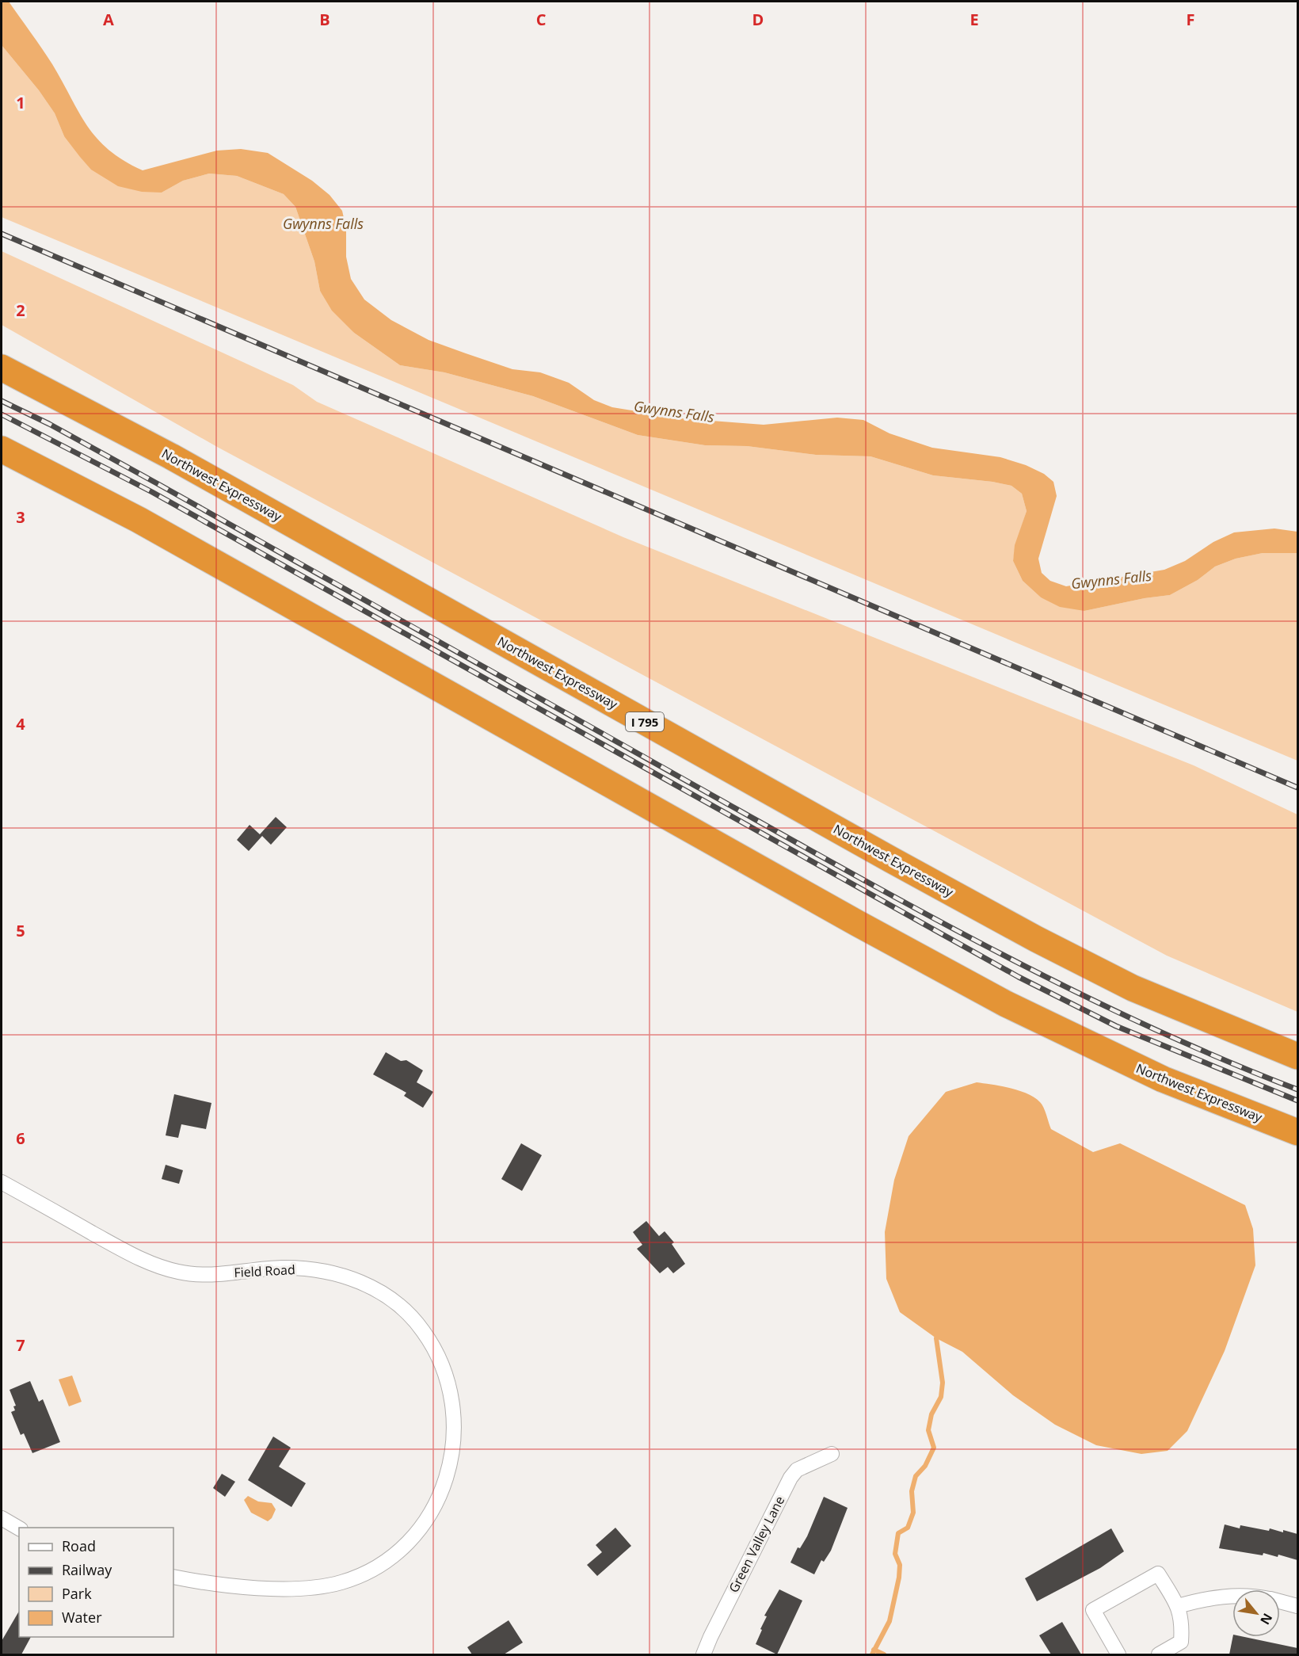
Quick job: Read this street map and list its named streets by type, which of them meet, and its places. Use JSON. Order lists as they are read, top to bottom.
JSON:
{
  "streets": {
    "highway": ["Northwest Expressway", "I 795"],
    "street": ["Field Road", "Green Valley Lane"]
  },
  "water": ["Gwynns Falls"],
  "legend": [
    "Road",
    "Railway",
    "Park",
    "Water"
  ],
  "north": "bottom right",
  "grid": {
    "columns": [
      "A",
      "B",
      "C",
      "D",
      "E",
      "F"
    ],
    "rows": [
      "1",
      "2",
      "3",
      "4",
      "5",
      "6",
      "7"
    ]
  }
}
